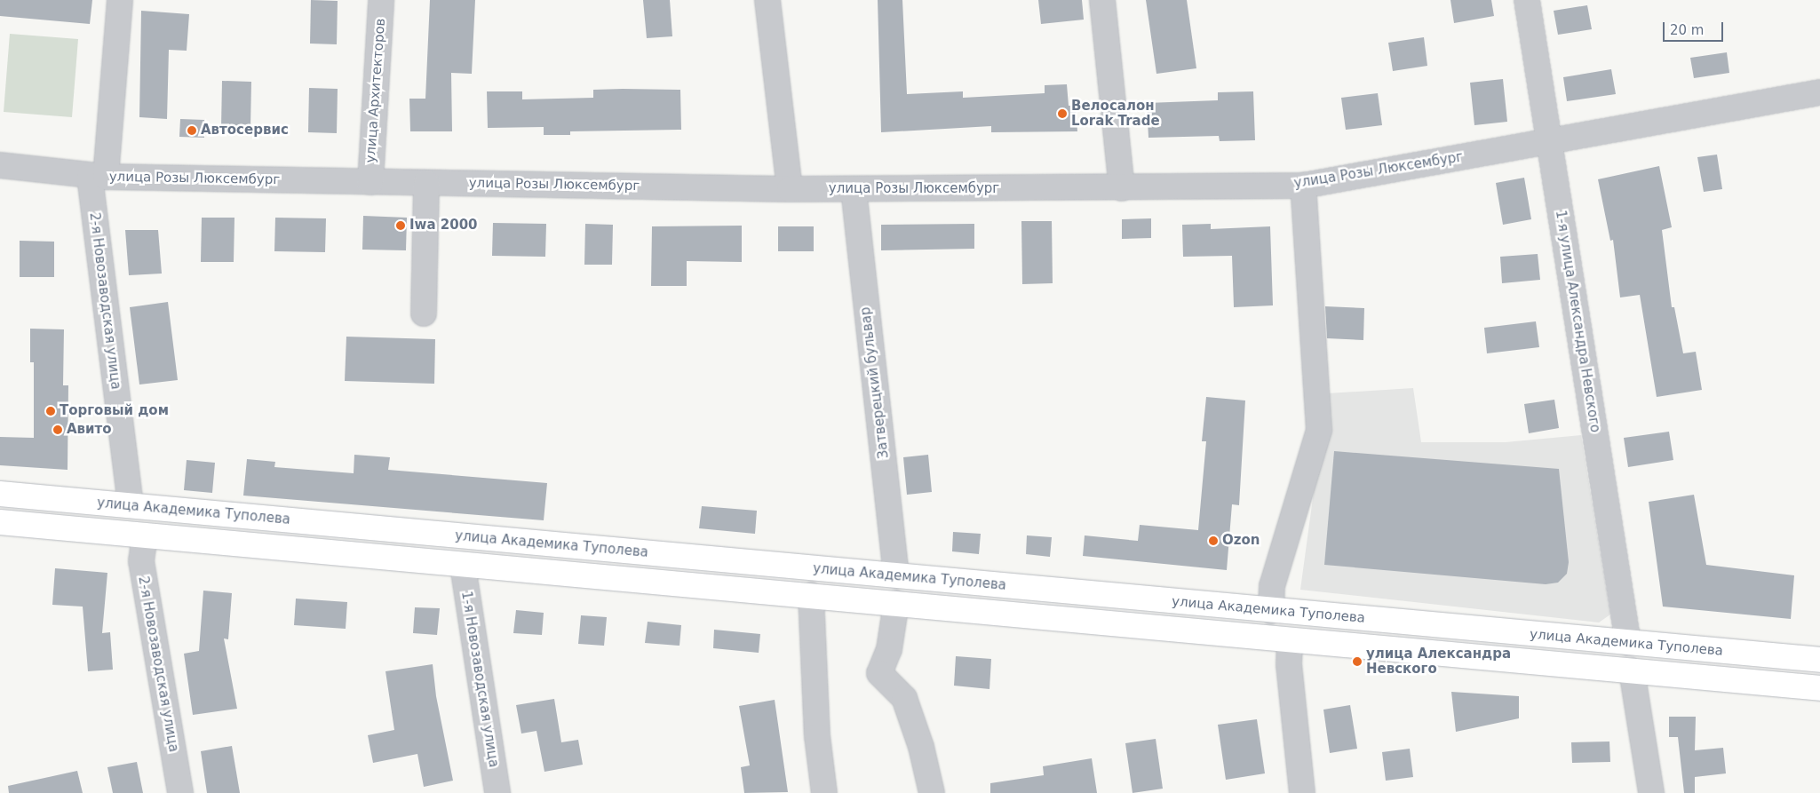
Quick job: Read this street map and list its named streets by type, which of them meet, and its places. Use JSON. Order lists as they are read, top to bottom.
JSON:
{
  "streets": {
    "main road": ["улица Академика Туполева"],
    "street": [
      "улица Архитекторов",
      "улица Розы Люксембург",
      "2-я Новозаводская улица",
      "1-я улица Александра Невского",
      "Затверецкий бульвар",
      "1-я Новозаводская улица"
    ]
  },
  "crossings": [
    ["улица Архитекторов", "улица Розы Люксембург"],
    ["улица Розы Люксембург", "2-я Новозаводская улица"],
    ["улица Розы Люксембург", "1-я улица Александра Невского"],
    ["улица Розы Люксембург", "Затверецкий бульвар"],
    ["2-я Новозаводская улица", "улица Академика Туполева"],
    ["1-я улица Александра Невского", "улица Академика Туполева"],
    ["Затверецкий бульвар", "улица Академика Туполева"],
    ["улица Академика Туполева", "1-я Новозаводская улица"]
  ],
  "places": [
    "Велосалон Lorak Trade",
    "Автосервис",
    "Iwa 2000",
    "Торговый дом",
    "Авито",
    "Ozon",
    "улица Александра Невского"
  ],
  "scale_bar": "20 m"
}
